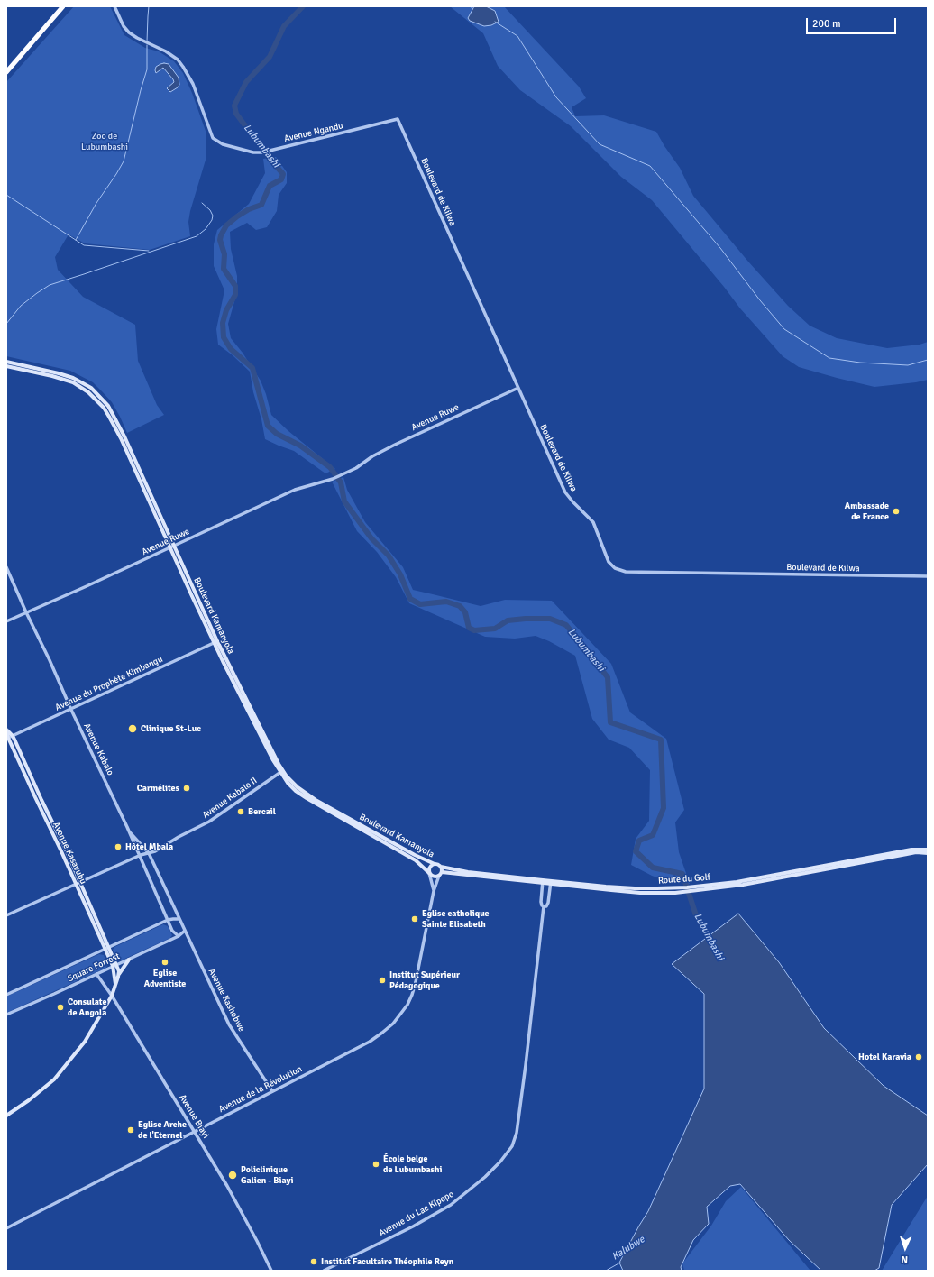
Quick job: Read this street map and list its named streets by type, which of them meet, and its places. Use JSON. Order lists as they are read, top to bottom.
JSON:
{
  "streets": {
    "main road": ["Boulevard Kamanyola", "Avenue Kasavubu", "Route du Golf"],
    "street": [
      "Avenue Ngandu",
      "Boulevard de Kilwa",
      "Avenue Ruwe",
      "Avenue du Prophète Kimbangu",
      "Avenue Kabalo",
      "Avenue Kabalo II",
      "Square Forrest",
      "Avenue Kashobwe",
      "Avenue de la Révolution",
      "Avenue Biayi",
      "Avenue du Lac Kipopo"
    ]
  },
  "crossings": [
    ["Avenue Ngandu", "Boulevard de Kilwa"],
    ["Boulevard de Kilwa", "Avenue Ruwe"],
    ["Avenue Ruwe", "Boulevard Kamanyola"],
    ["Avenue Ruwe", "Avenue Kabalo"],
    ["Boulevard Kamanyola", "Avenue du Prophète Kimbangu"],
    ["Boulevard Kamanyola", "Avenue Kabalo II"],
    ["Boulevard Kamanyola", "Route du Golf"],
    ["Boulevard Kamanyola", "Avenue de la Révolution"],
    ["Avenue du Prophète Kimbangu", "Avenue Kabalo"],
    ["Avenue du Prophète Kimbangu", "Avenue Kasavubu"],
    ["Avenue Kabalo", "Avenue Kabalo II"],
    ["Avenue Kabalo", "Square Forrest"],
    ["Avenue Kabalo II", "Avenue Kasavubu"],
    ["Avenue Kasavubu", "Square Forrest"],
    ["Route du Golf", "Avenue de la Révolution"],
    ["Square Forrest", "Avenue Kashobwe"],
    ["Square Forrest", "Avenue Biayi"],
    ["Avenue Kashobwe", "Avenue de la Révolution"],
    ["Avenue de la Révolution", "Avenue Biayi"]
  ],
  "water": ["Lubumbashi", "Kalubwe"],
  "parks": ["Zoo de Lubumbashi"],
  "places": [
    "Ambassade de France",
    "Clinique St-Luc",
    "Carmélites",
    "Bercail",
    "Hôtel Mbala",
    "Eglise catholique Sainte Elisabeth",
    "Eglise Adventiste",
    "Institut Supérieur Pédagogique",
    "Consulate de Angola",
    "Hotel Karavia",
    "Eglise Arche de l'Eternel",
    "École belge de Lubumbashi",
    "Policlinique Galien - Biayi",
    "Institut Facultaire Théophile Reyn"
  ],
  "scale_bar": "200 m",
  "north": "bottom"
}
